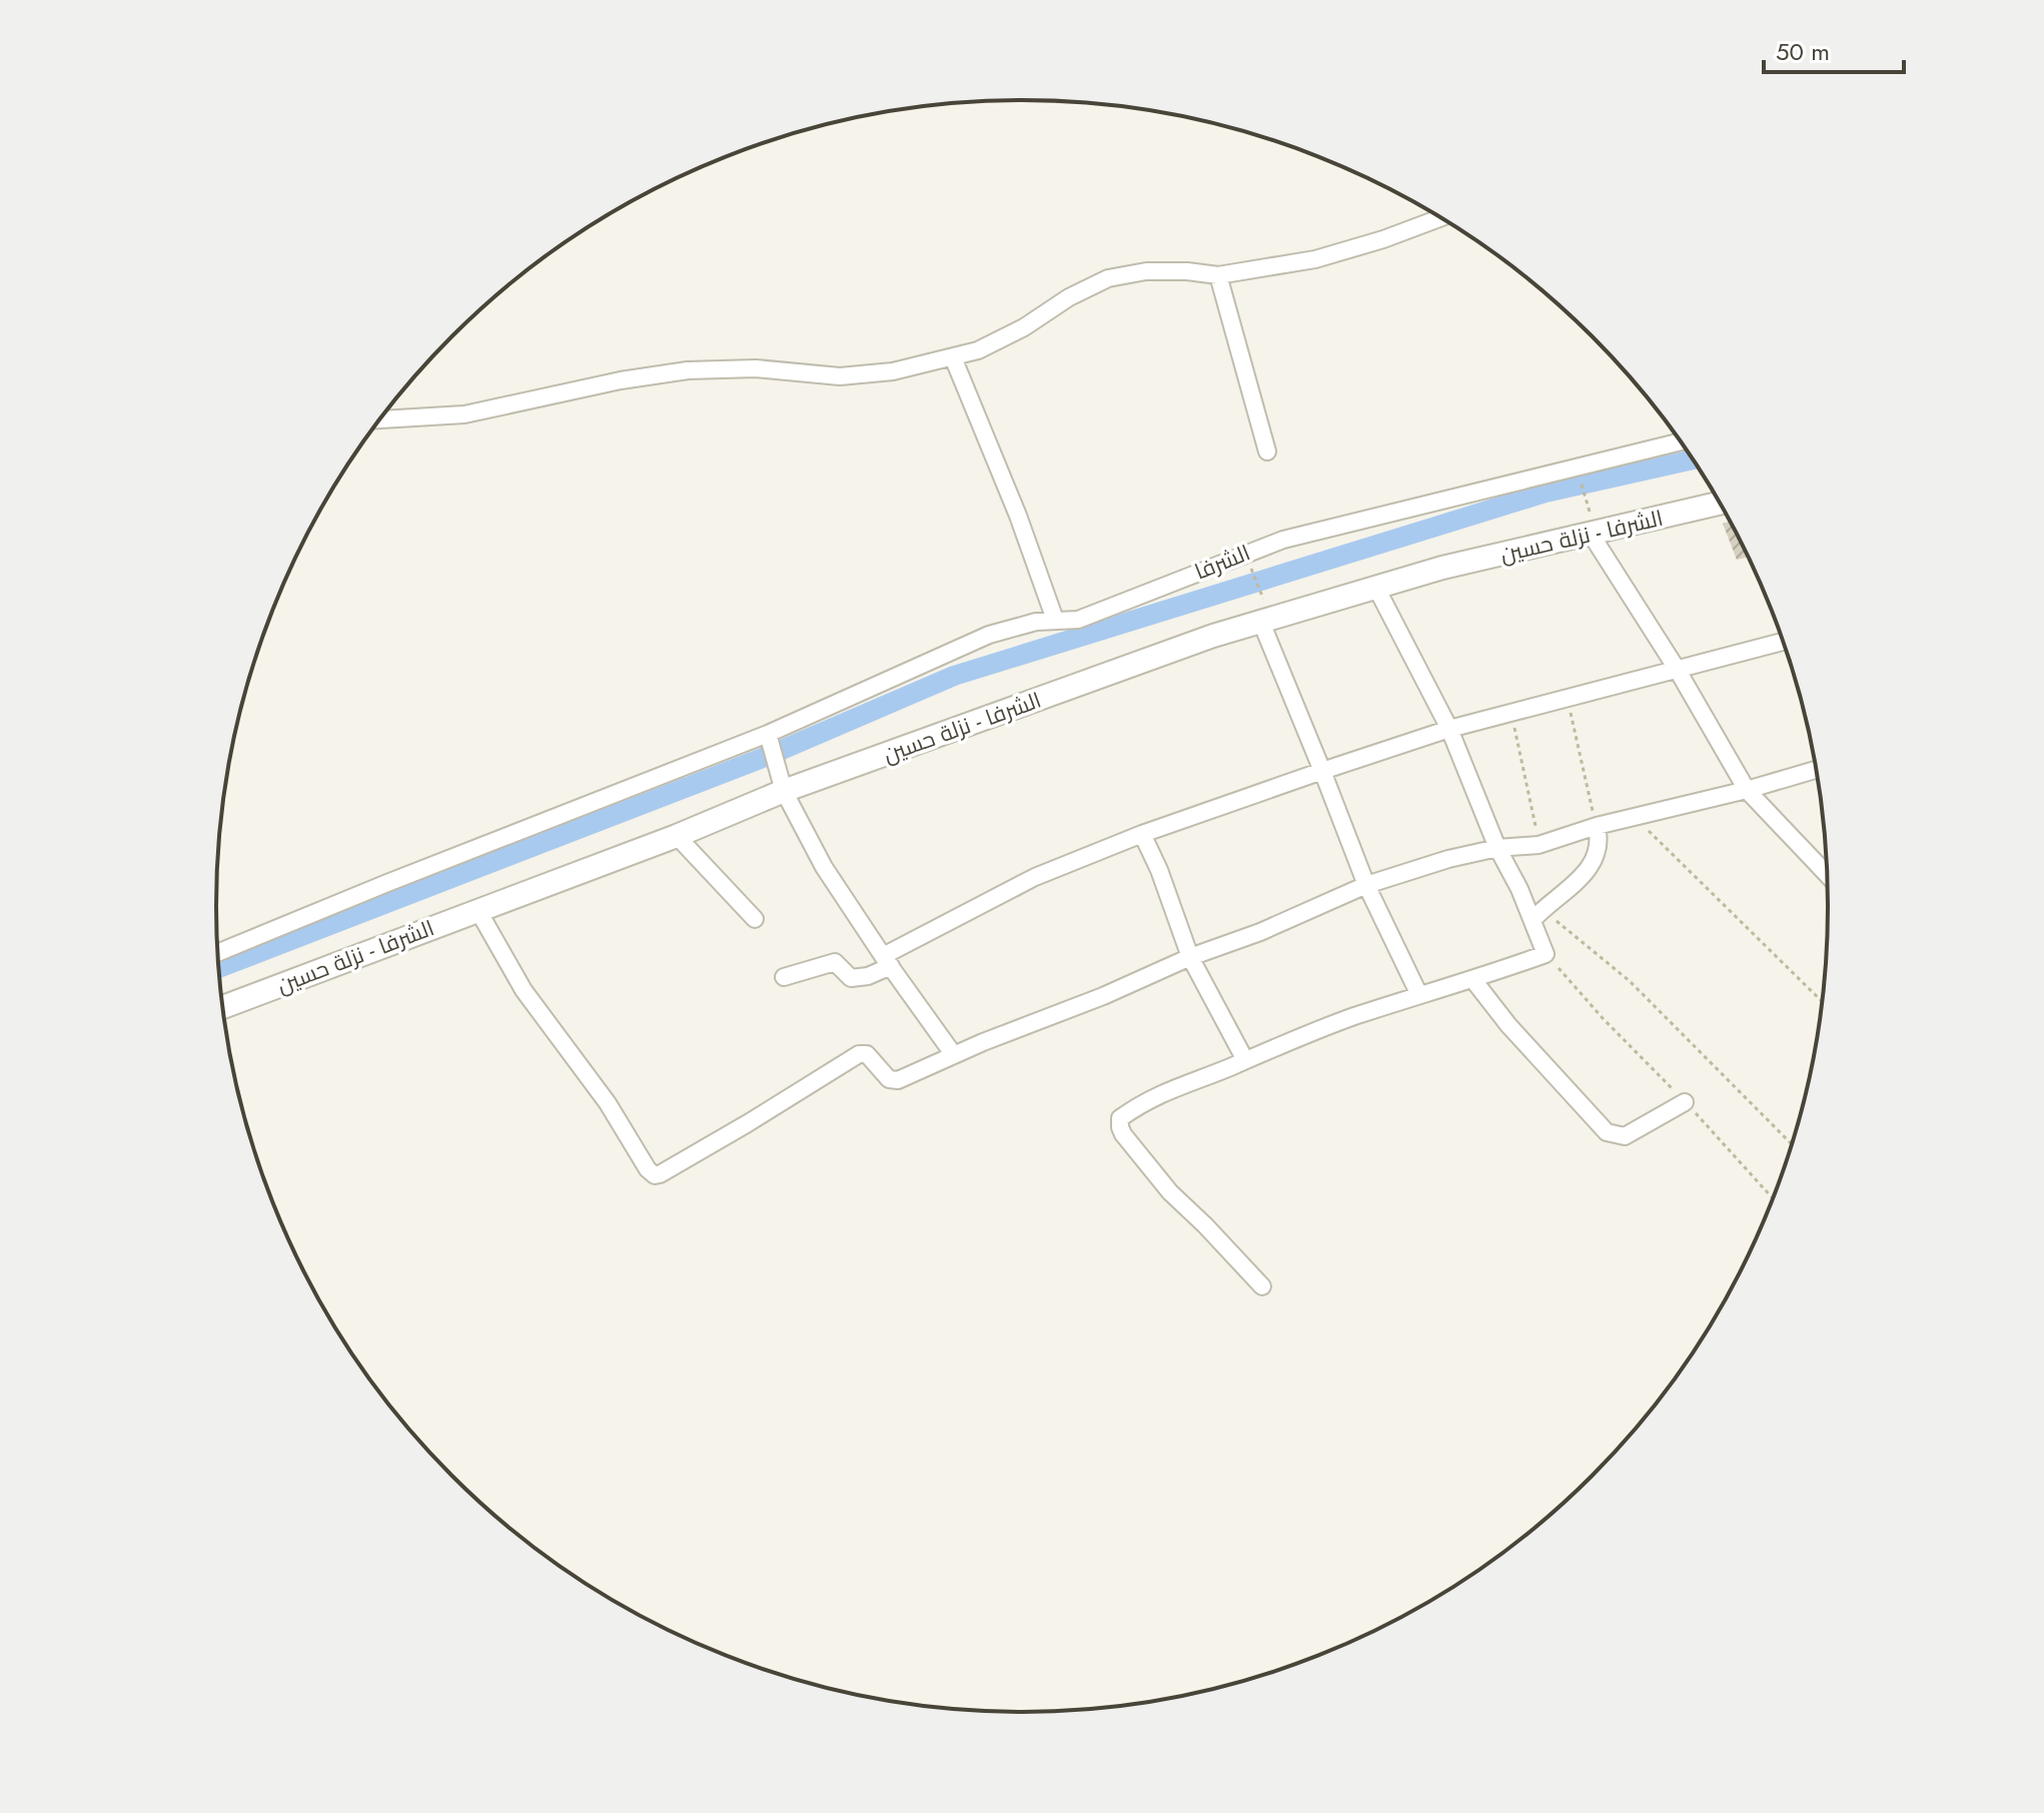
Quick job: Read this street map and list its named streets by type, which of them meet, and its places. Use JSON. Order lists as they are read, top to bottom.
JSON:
{
  "streets": {
    "street": ["الشرفا - نزلة حسين", "الشرفا"]
  },
  "scale_bar": "50 m"
}
